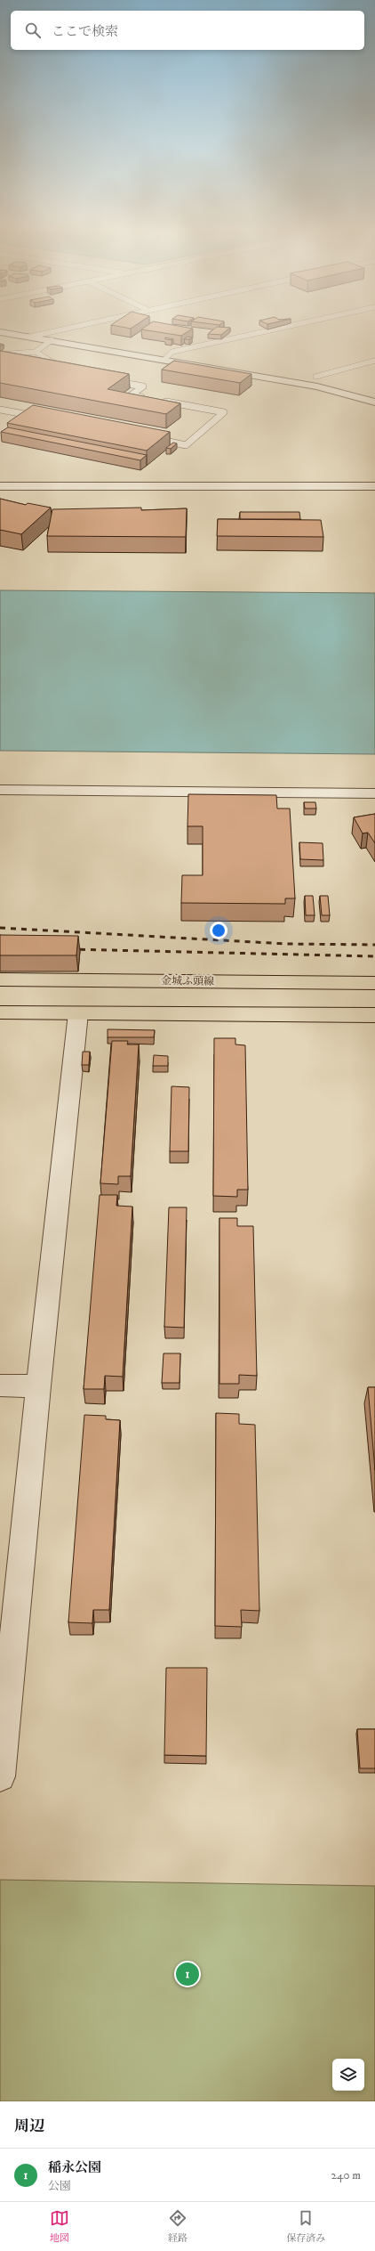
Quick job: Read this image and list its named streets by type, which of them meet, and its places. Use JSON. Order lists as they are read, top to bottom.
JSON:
{
  "streets": {
    "main road": ["金城ふ頭線"]
  },
  "page": {
    "search": "ここで検索",
    "pins": "1",
    "heading": "周辺",
    "list": [
      {
        "mark": "1",
        "name": "稲永公園",
        "note": "公園",
        "value": "240 m"
      }
    ],
    "nav": ["地図", "経路", "保存済み"]
  }
}
